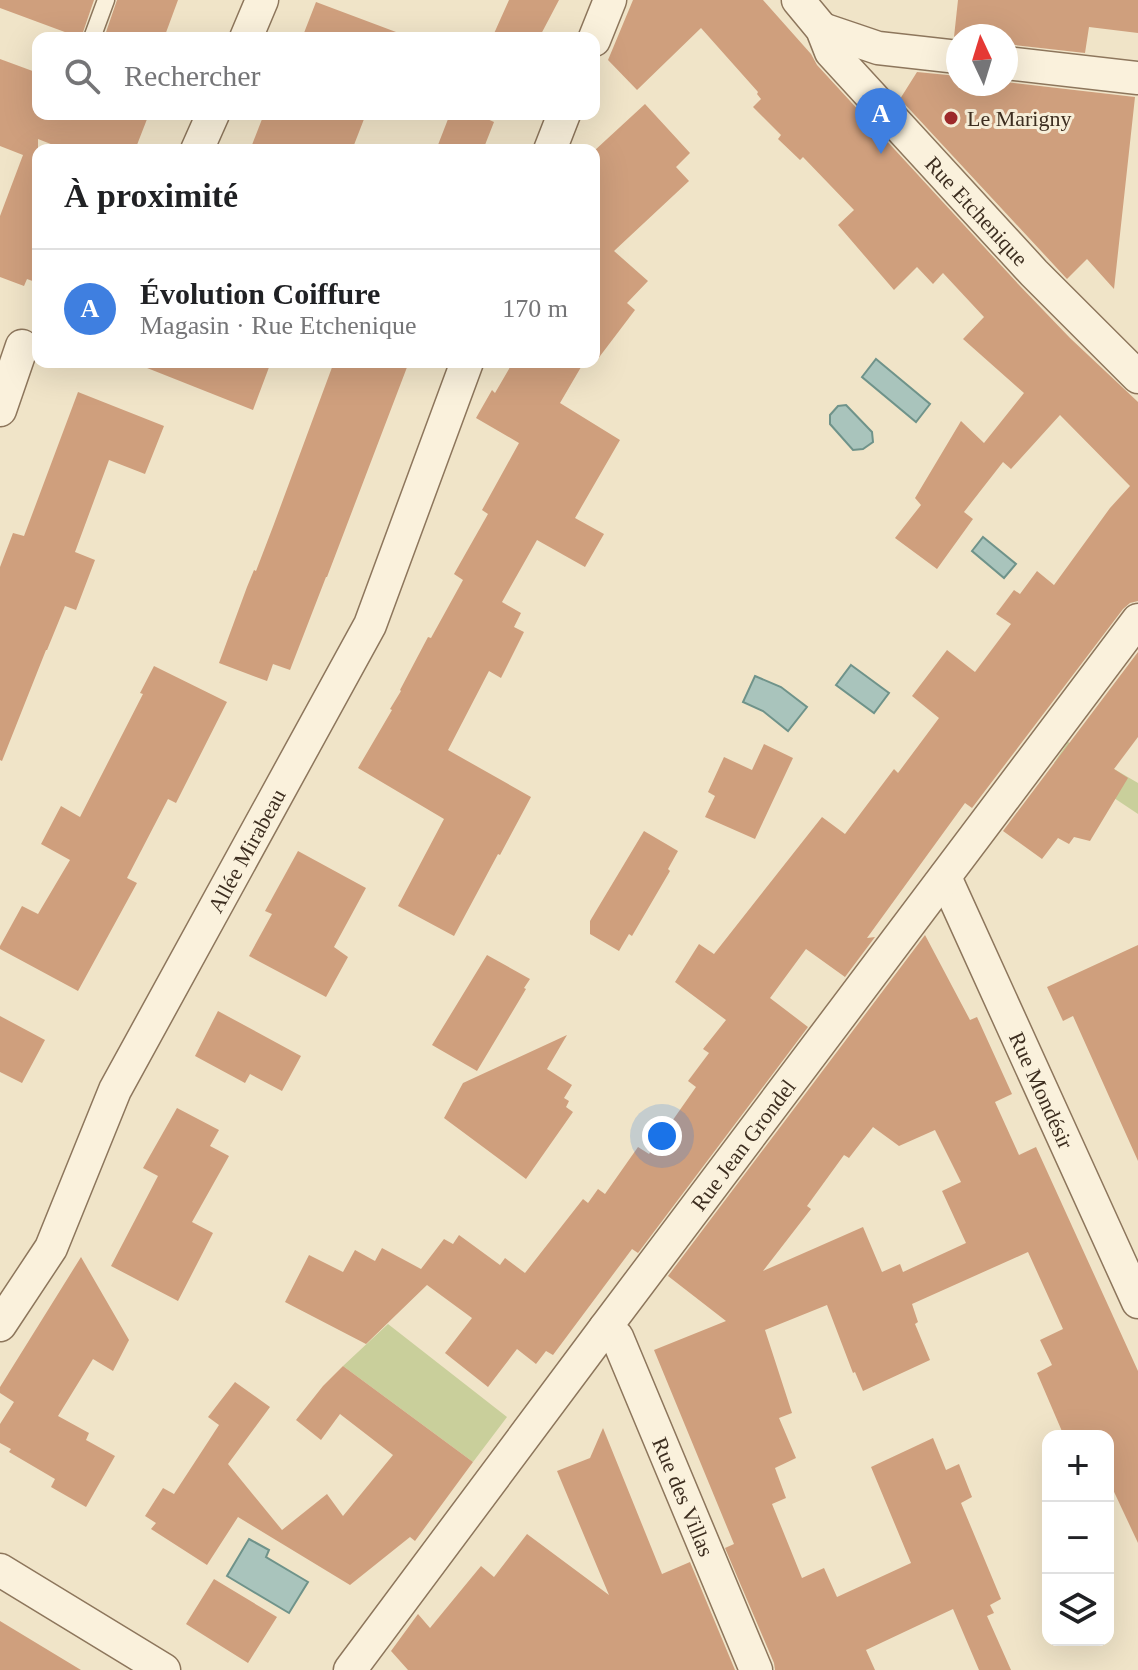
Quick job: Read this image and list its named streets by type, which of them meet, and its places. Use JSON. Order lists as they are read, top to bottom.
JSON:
{
  "streets": {
    "street": [
      "Rue Etchenique",
      "Allée Mirabeau",
      "Rue Mondésir",
      "Rue Jean Grondel",
      "Rue des Villas"
    ]
  },
  "crossings": [
    ["Rue Mondésir", "Rue Jean Grondel"],
    ["Rue Jean Grondel", "Rue des Villas"]
  ],
  "places": ["Le Marigny"],
  "north": "top",
  "page": {
    "search": "Rechercher",
    "pins": "A",
    "heading": "À proximité",
    "list": [
      {
        "mark": "A",
        "name": "Évolution Coiffure",
        "note": "Magasin · Rue Etchenique",
        "value": "170 m"
      }
    ],
    "map_buttons": ["+", "−"]
  }
}
